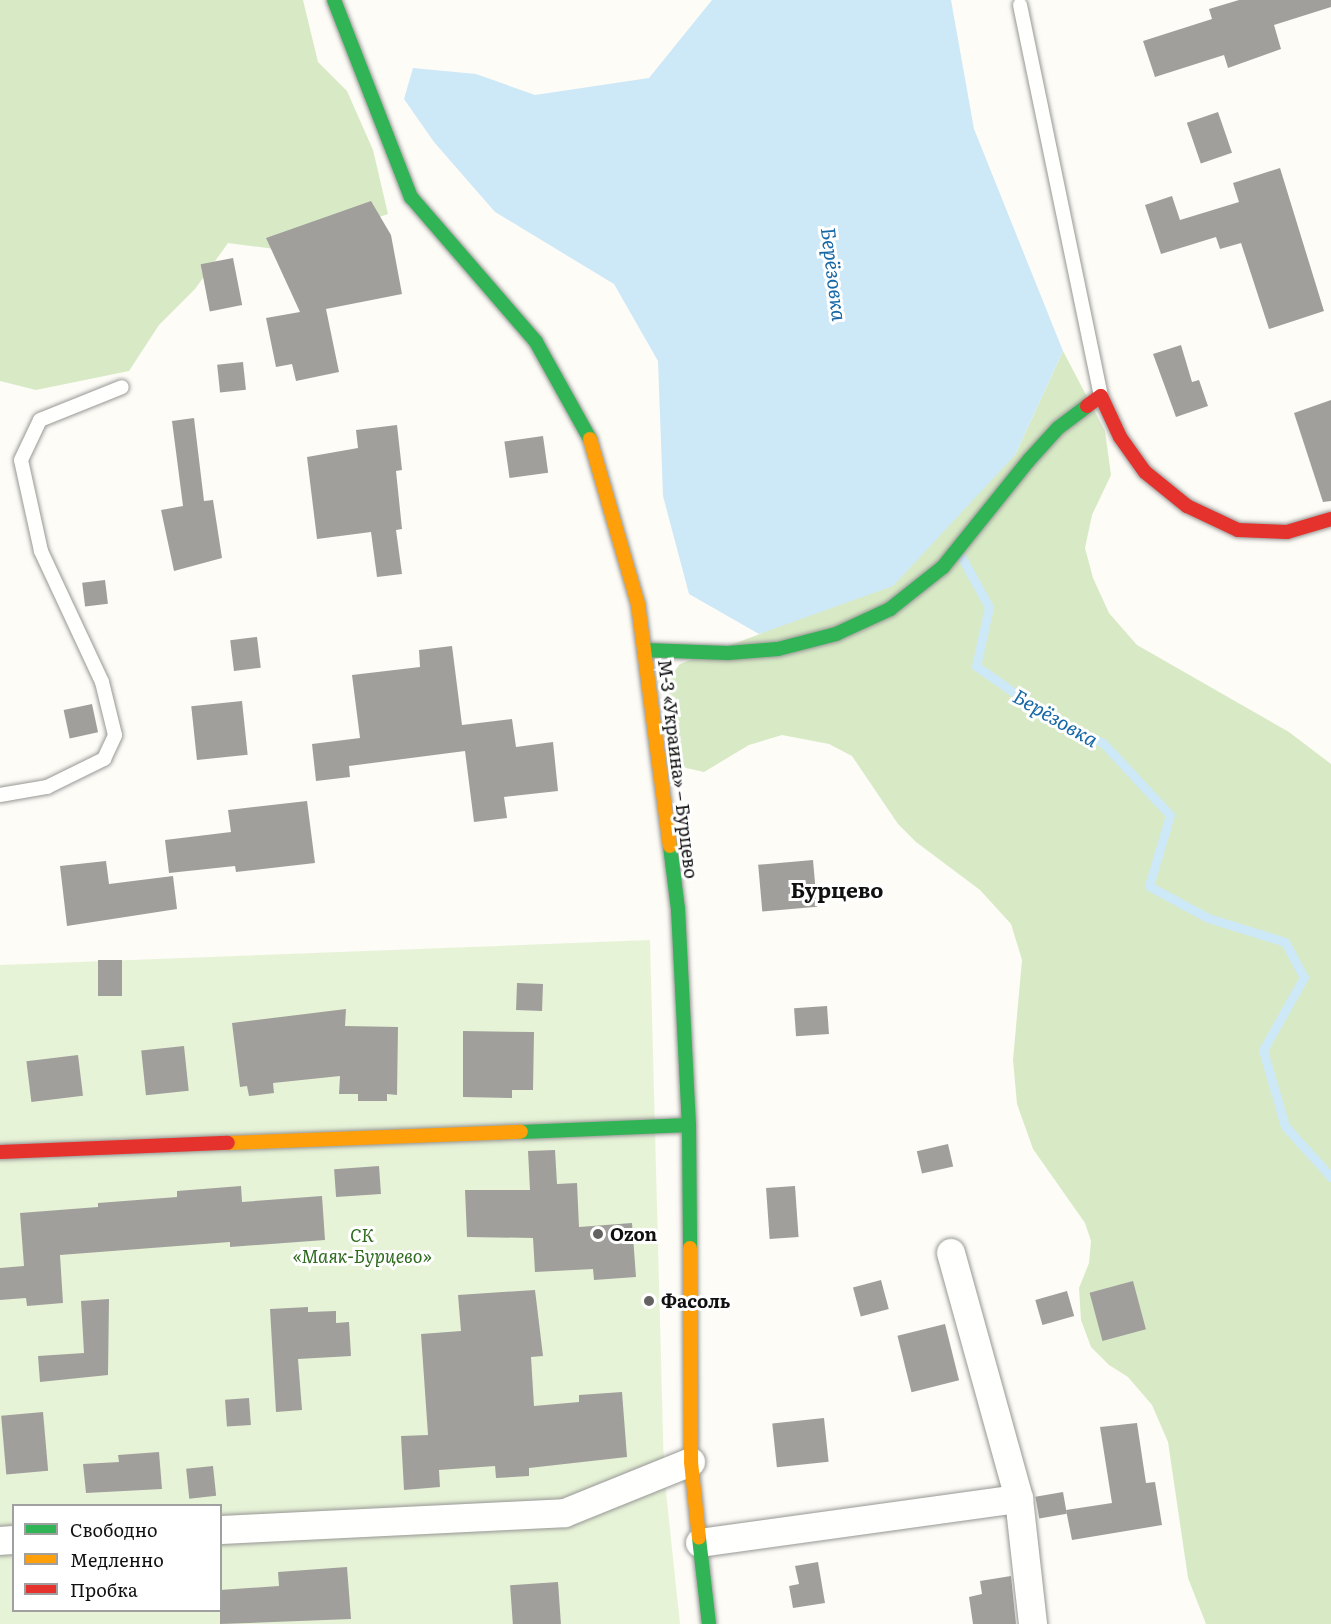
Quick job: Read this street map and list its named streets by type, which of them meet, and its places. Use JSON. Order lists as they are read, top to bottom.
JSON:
{
  "streets": {
    "street": ["М-3 «Украина» – Бурцево"]
  },
  "districts": ["Бурцево"],
  "water": ["Берёзовка"],
  "parks": ["СК «Маяк-Бурцево»"],
  "places": ["Ozon", "Фасоль"],
  "legend": ["Свободно", "Медленно", "Пробка"]
}
